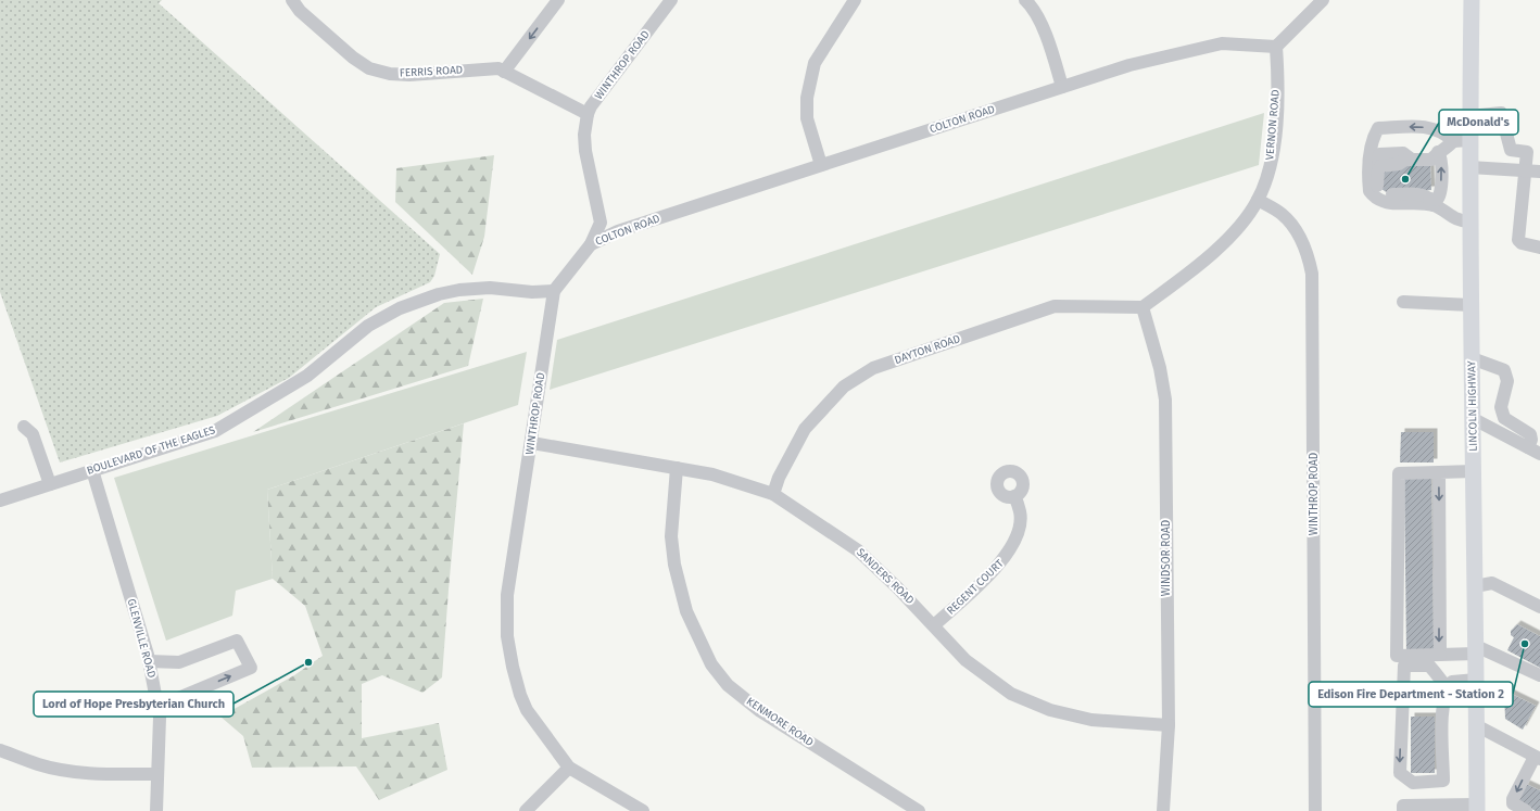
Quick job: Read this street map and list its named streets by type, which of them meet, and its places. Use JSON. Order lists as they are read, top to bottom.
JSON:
{
  "streets": {
    "main road": ["LINCOLN HIGHWAY"],
    "street": [
      "WINTHROP ROAD",
      "FERRIS ROAD",
      "COLTON ROAD",
      "VERNON ROAD",
      "DAYTON ROAD",
      "BOULEVARD OF THE EAGLES",
      "WINDSOR ROAD",
      "SANDERS ROAD",
      "REGENT COURT",
      "GLENVILLE ROAD",
      "KENMORE ROAD"
    ]
  },
  "crossings": [
    ["WINTHROP ROAD", "FERRIS ROAD"],
    ["WINTHROP ROAD", "COLTON ROAD"],
    ["WINTHROP ROAD", "VERNON ROAD"],
    ["WINTHROP ROAD", "BOULEVARD OF THE EAGLES"],
    ["WINTHROP ROAD", "SANDERS ROAD"],
    ["COLTON ROAD", "VERNON ROAD"],
    ["VERNON ROAD", "DAYTON ROAD"],
    ["VERNON ROAD", "WINDSOR ROAD"],
    ["DAYTON ROAD", "WINDSOR ROAD"],
    ["DAYTON ROAD", "SANDERS ROAD"],
    ["BOULEVARD OF THE EAGLES", "GLENVILLE ROAD"],
    ["WINDSOR ROAD", "SANDERS ROAD"],
    ["SANDERS ROAD", "REGENT COURT"],
    ["SANDERS ROAD", "KENMORE ROAD"]
  ],
  "places": ["McDonald's", "Edison Fire Department - Station 2", "Lord of Hope Presbyterian Church"]
}
